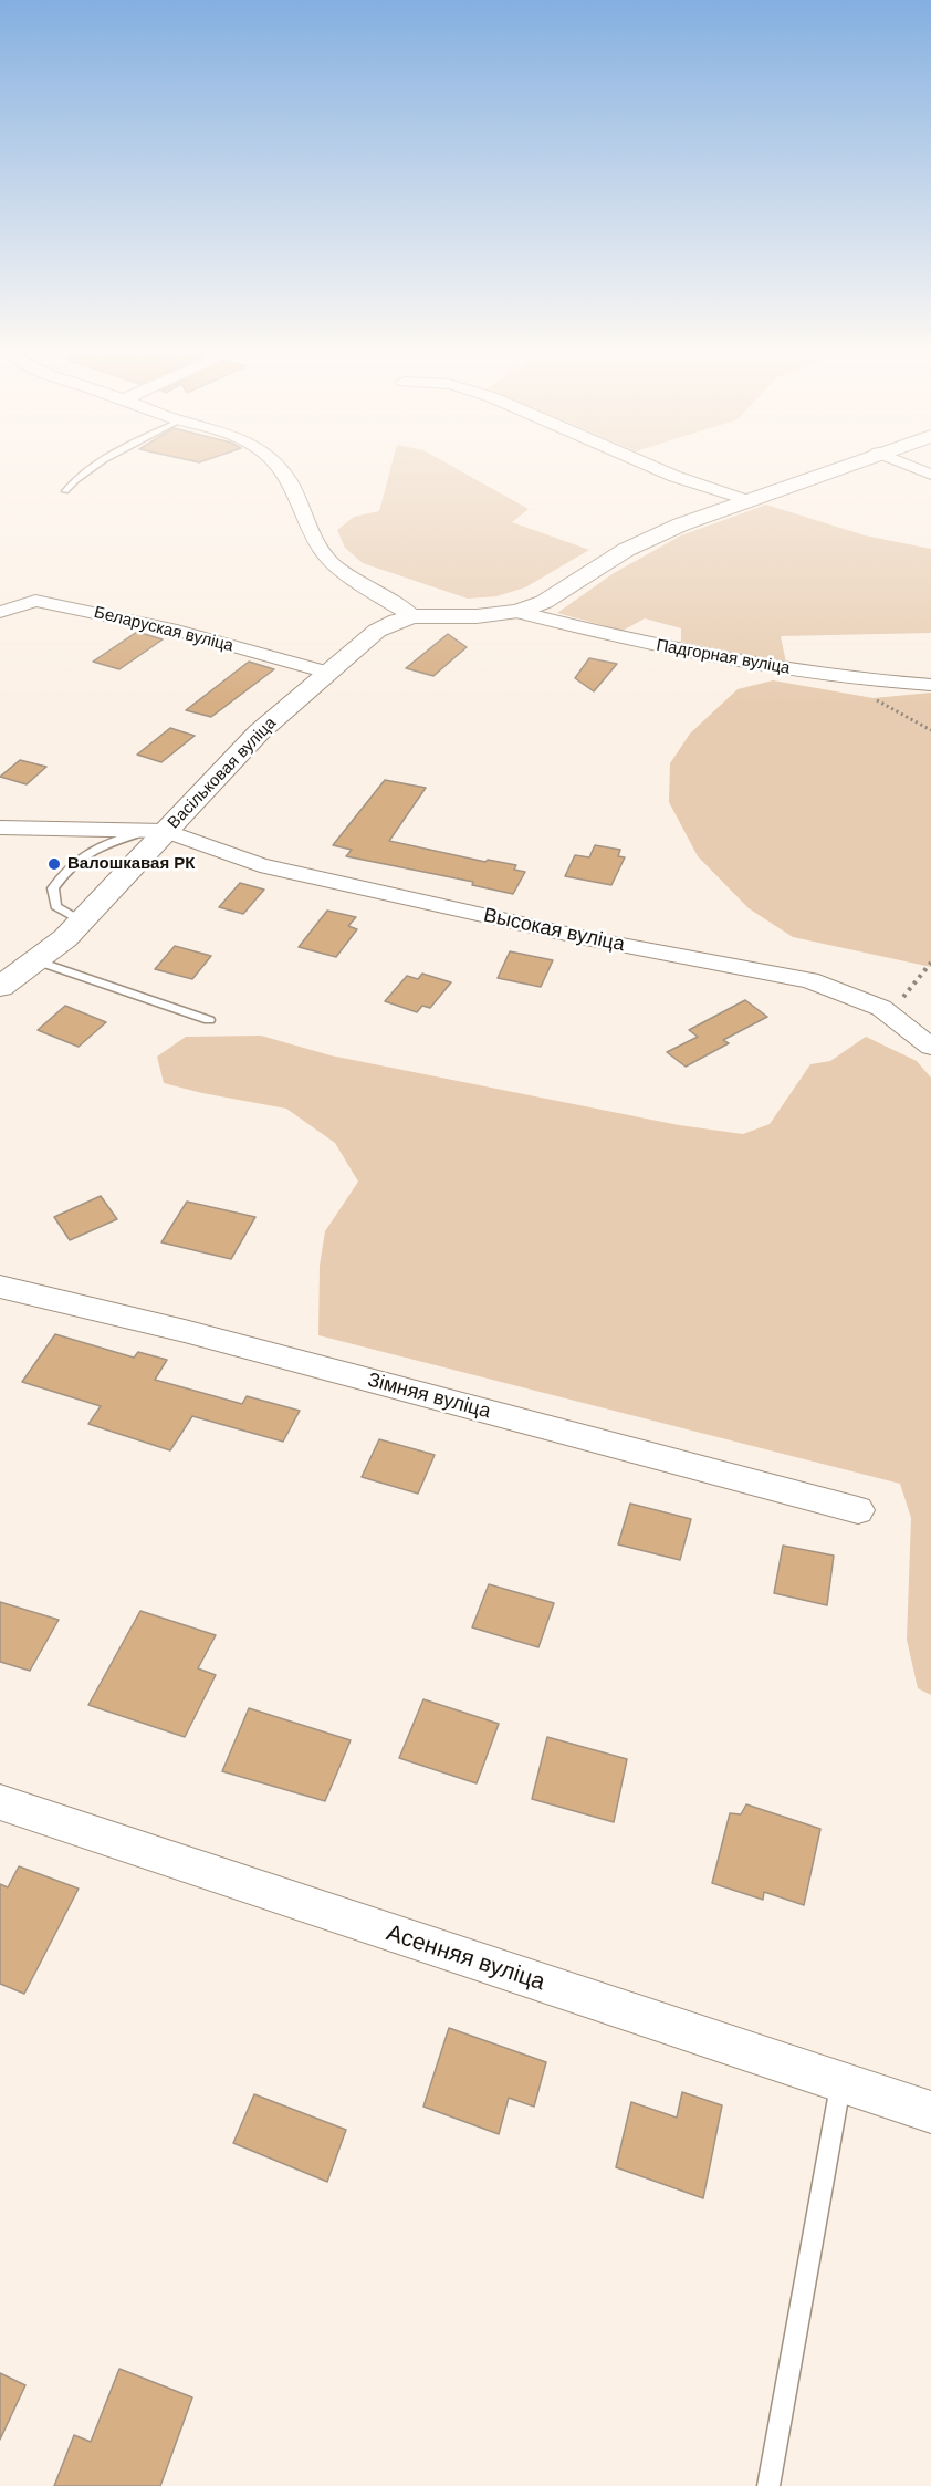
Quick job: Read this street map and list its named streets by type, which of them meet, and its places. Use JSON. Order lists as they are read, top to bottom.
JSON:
{
  "streets": {
    "street": [
      "Беларуская вуліца",
      "Падгорная вуліца",
      "Васільковая вуліца",
      "Высокая вуліца",
      "Зімняя вуліца",
      "Асенняя вуліца"
    ]
  },
  "crossings": [
    ["Беларуская вуліца", "Васільковая вуліца"],
    ["Васільковая вуліца", "Высокая вуліца"]
  ],
  "places": ["Валошкавая РК"]
}
